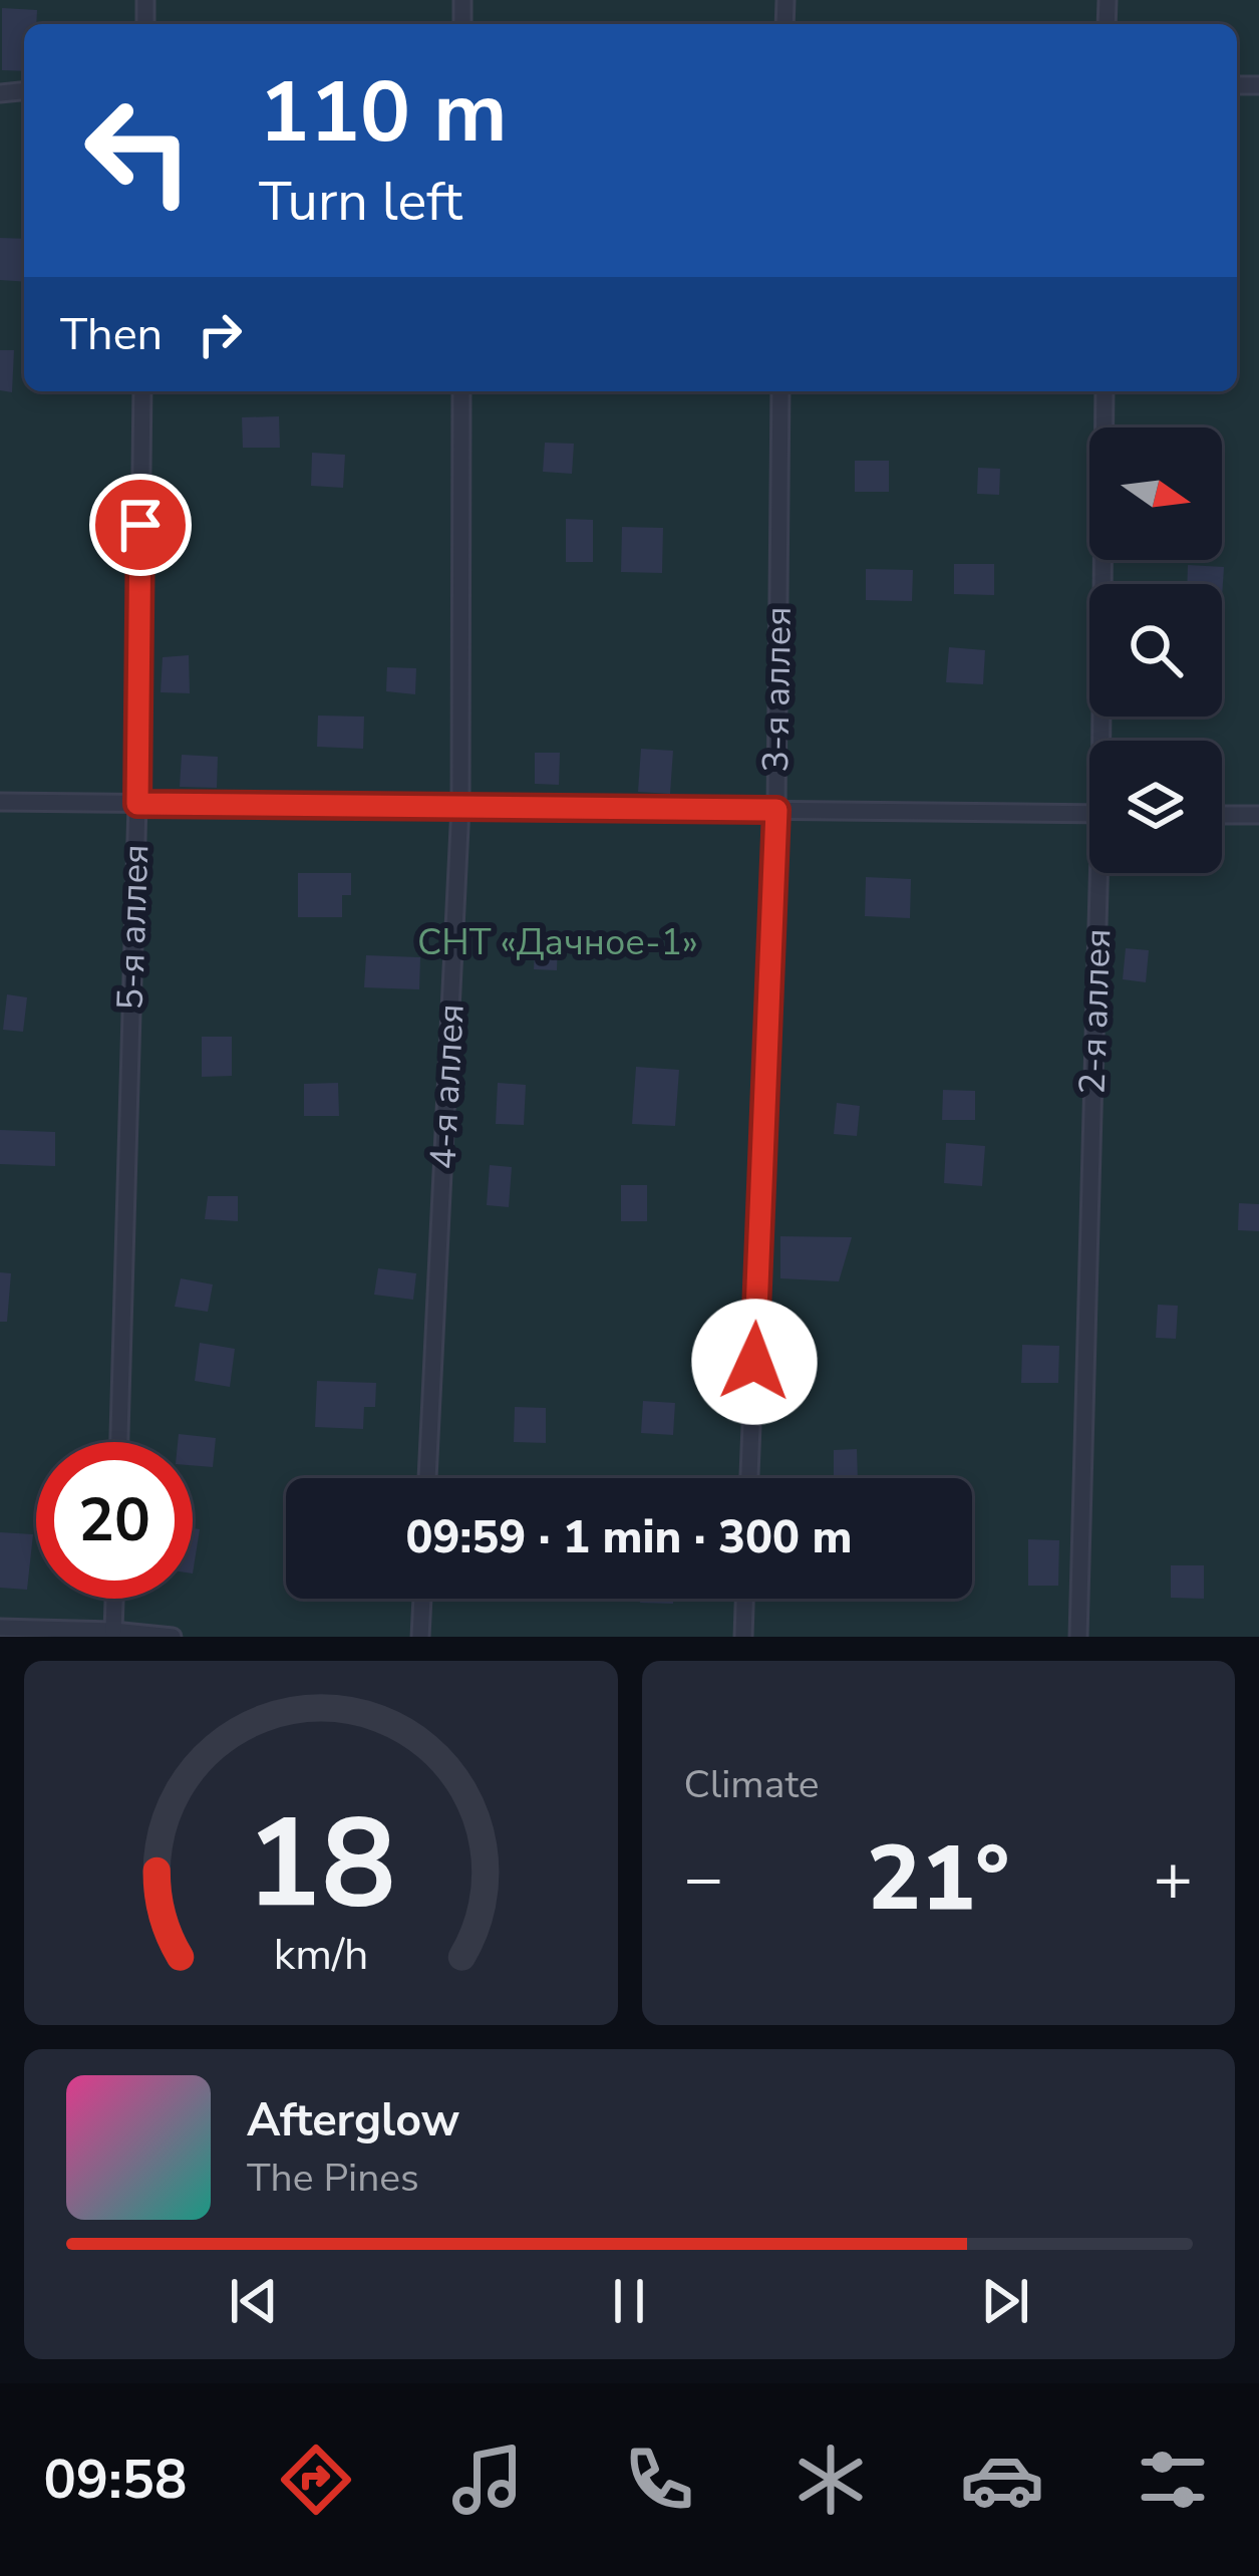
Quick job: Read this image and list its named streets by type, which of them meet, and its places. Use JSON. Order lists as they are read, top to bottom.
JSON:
{
  "streets": {
    "lane": [
      "3-я аллея",
      "5-я аллея",
      "2-я аллея",
      "4-я аллея"
    ]
  },
  "parks": ["СНТ «Дачное-1»"],
  "north": "right",
  "page": {
    "turn": ["110 m", "Turn left"],
    "then": "Then",
    "limit": "20",
    "trip": "09:59 · 1 min · 300 m",
    "tile": "Climate",
    "heat": ["−", "21°", "+"],
    "song": ["Afterglow", "The Pines"],
    "tabs": "09:58",
    "gauge": ["18", "km/h"]
  }
}
